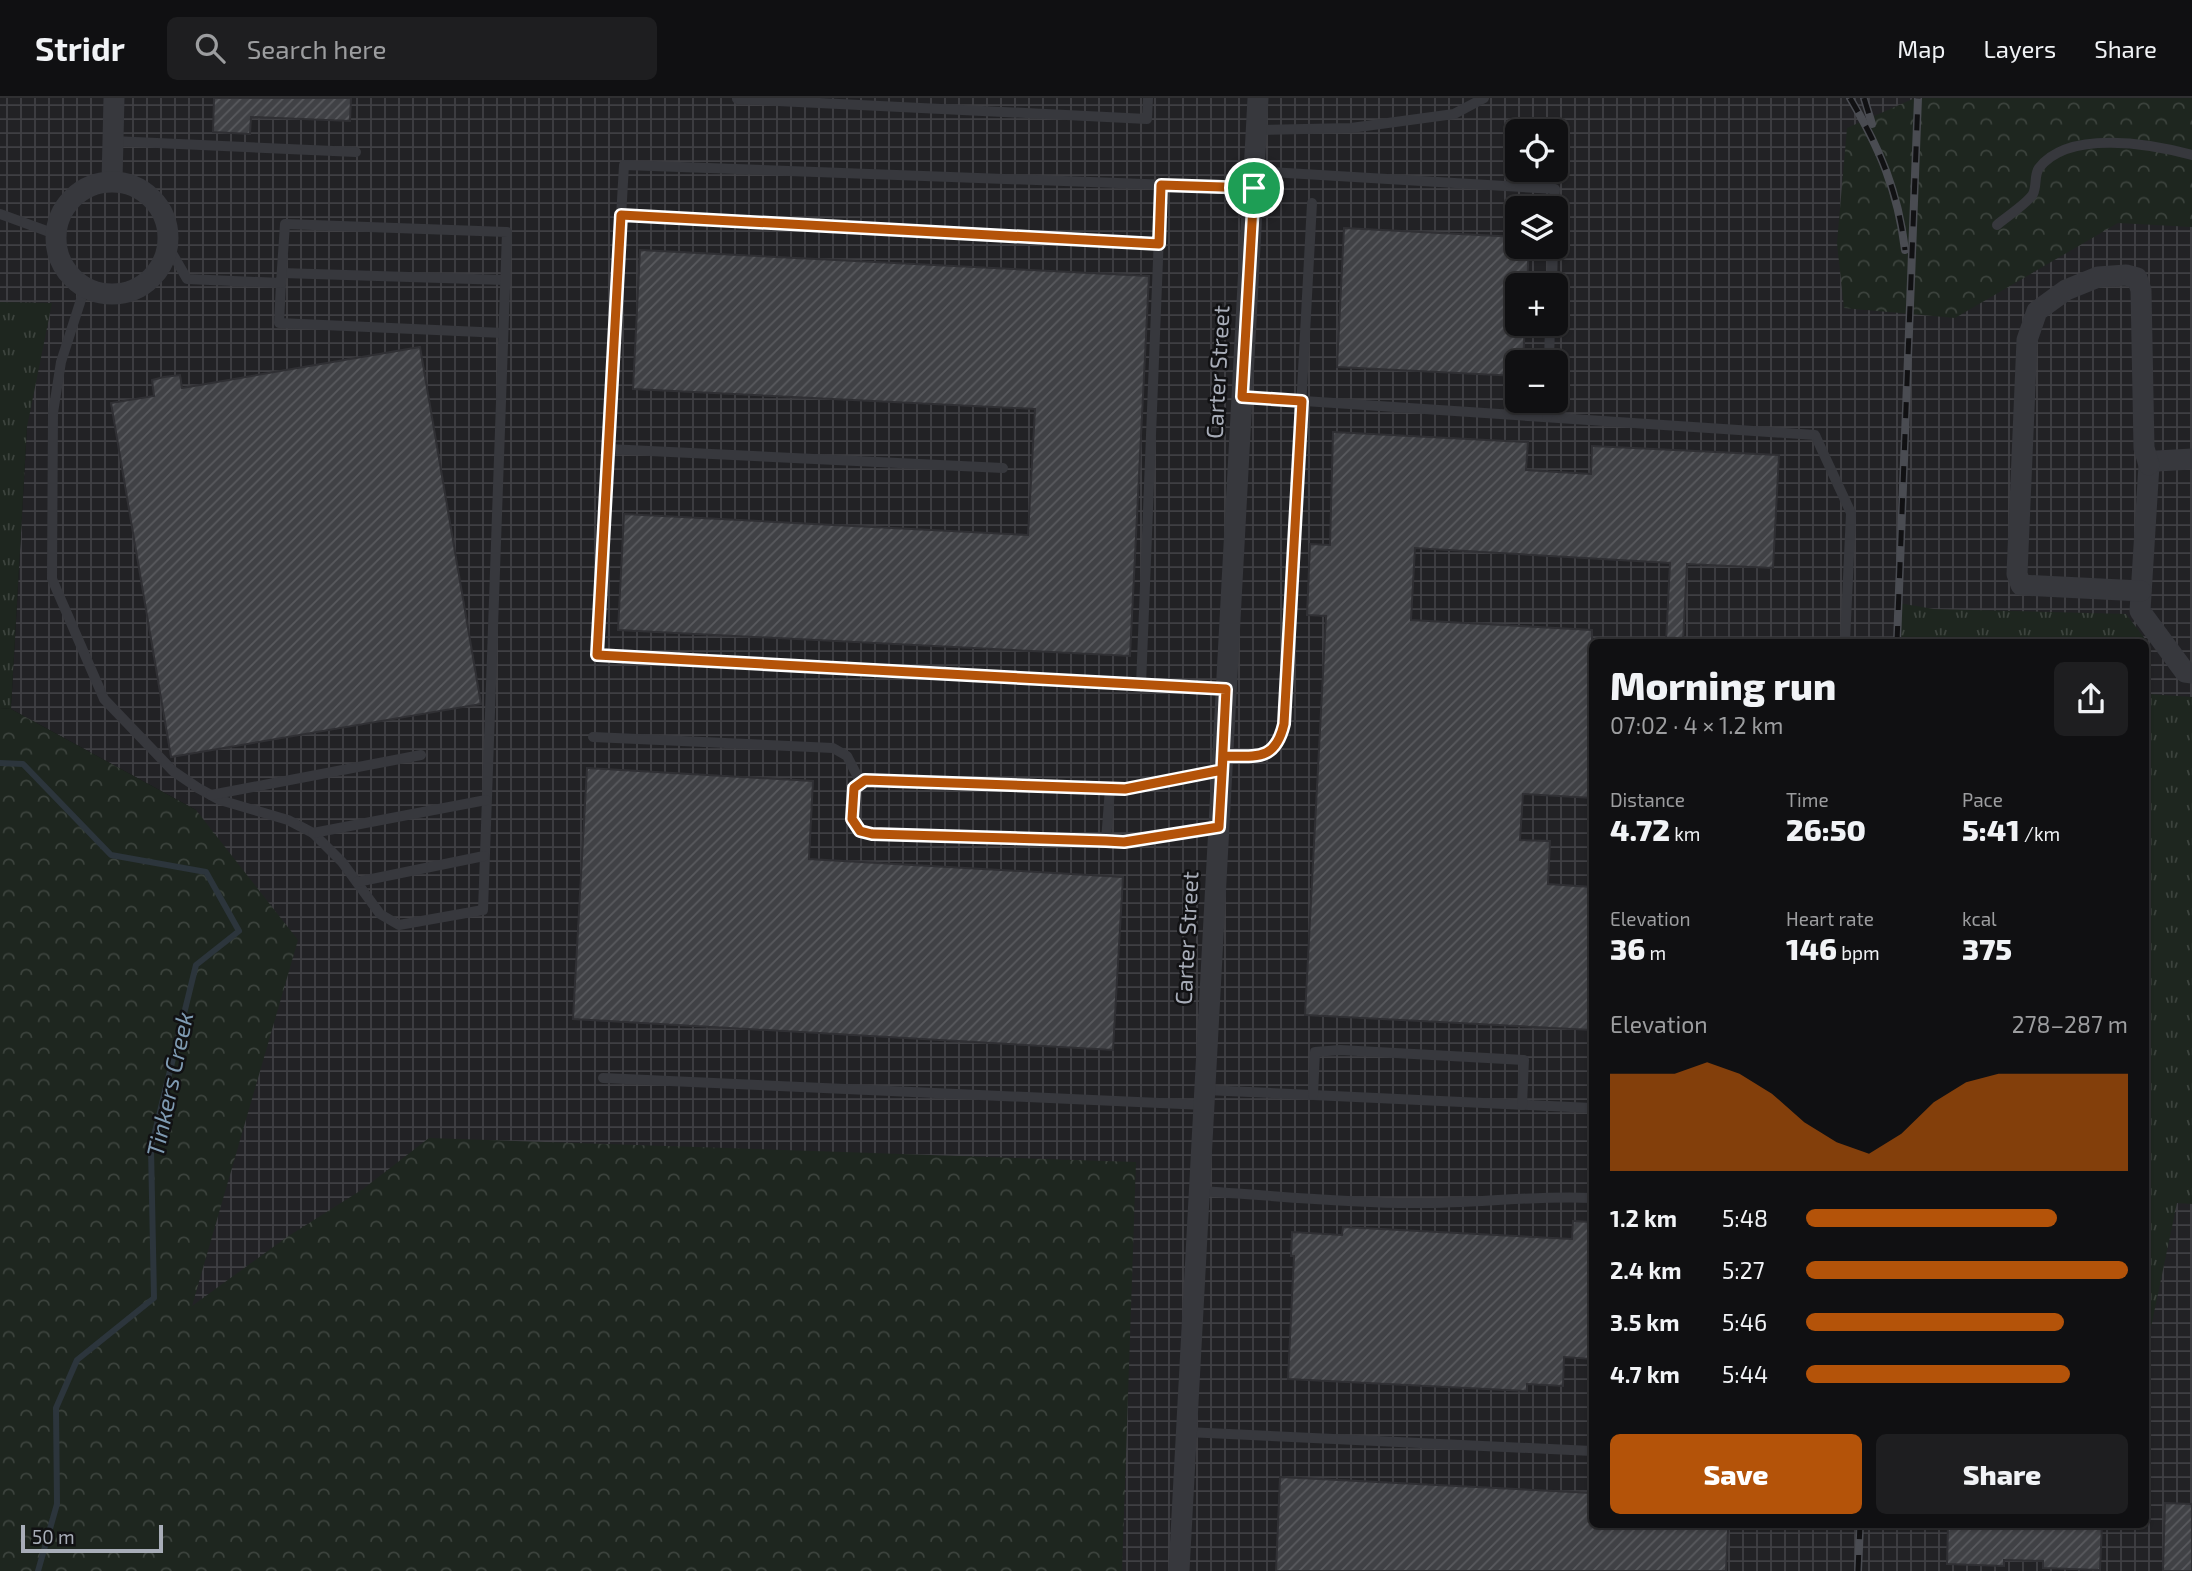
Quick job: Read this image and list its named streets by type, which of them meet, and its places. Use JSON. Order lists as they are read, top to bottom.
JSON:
{
  "streets": {
    "street": ["Carter Street"]
  },
  "water": ["Tinkers Creek"],
  "scale_bar": "50 m",
  "page": {
    "header": "Stridr",
    "search": "Search here",
    "nav": ["Map", "Layers", "Share"],
    "map_buttons": ["+", "−"],
    "heading": ["Morning run", "07:02 · 4 × 1.2 km"],
    "stats": [
      ["Distance", "4.72 km"],
      ["Time", "26:50"],
      ["Pace", "5:41 /km"],
      ["Elevation", "36 m"],
      ["Heart rate", "146 bpm"],
      ["kcal", "375"]
    ],
    "chart": ["Elevation", "278–287 m"],
    "list": [
      {
        "name": "1.2 km",
        "note": "5:48"
      },
      {
        "name": "2.4 km",
        "note": "5:27"
      },
      {
        "name": "3.5 km",
        "note": "5:46"
      },
      {
        "name": "4.7 km",
        "note": "5:44"
      }
    ],
    "buttons": ["Save", "Share"],
    "scale": "50 m"
  }
}
